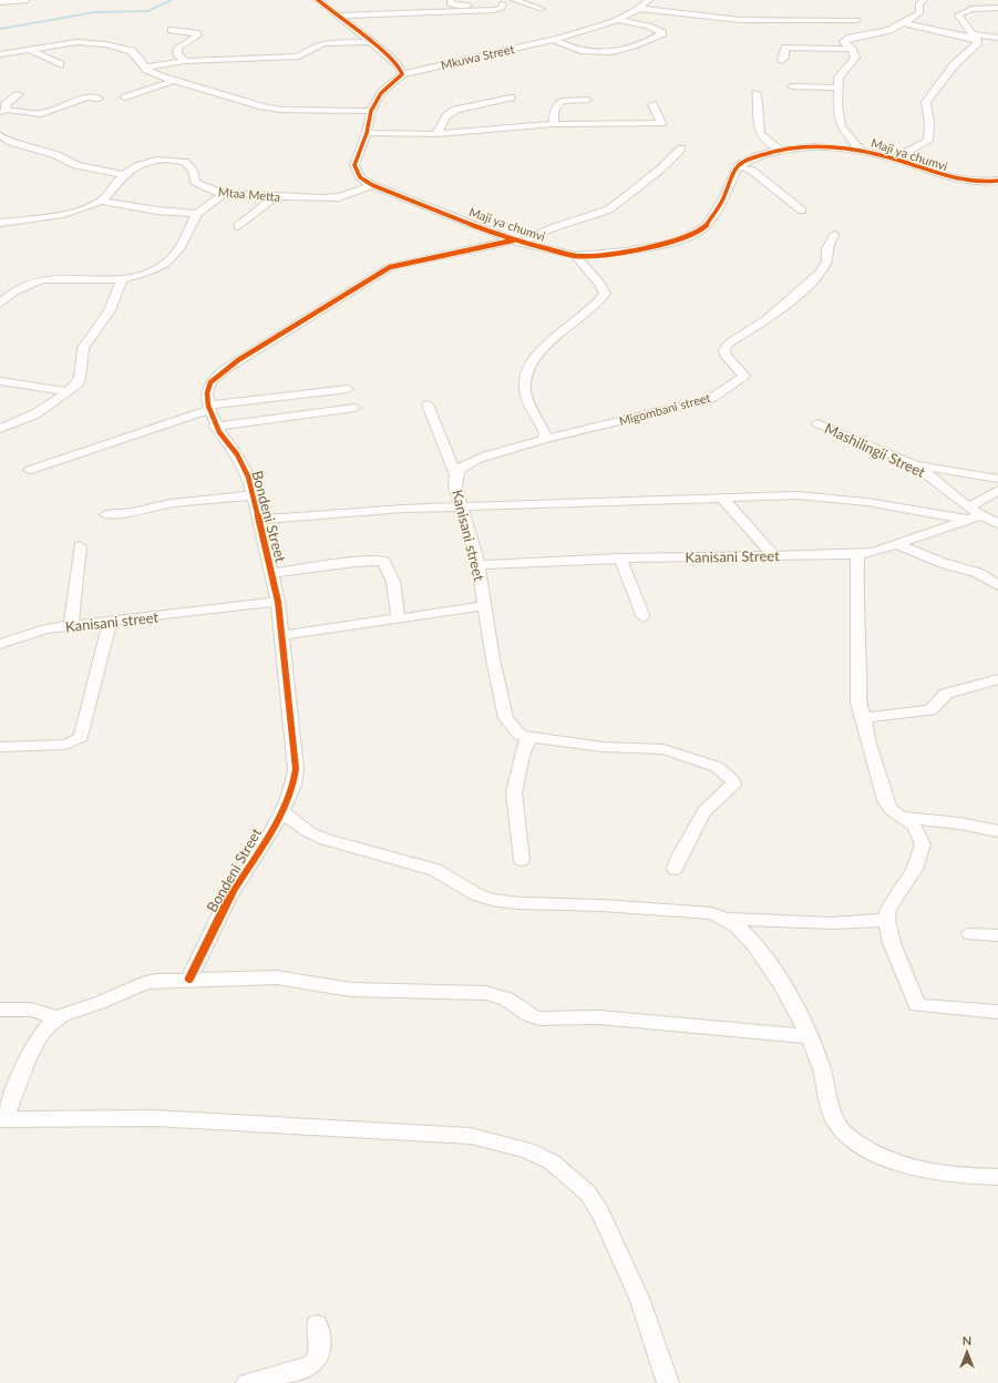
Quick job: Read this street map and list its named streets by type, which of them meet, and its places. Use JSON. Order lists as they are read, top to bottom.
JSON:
{
  "streets": {
    "street": [
      "Mkuwa Street",
      "Maji ya chumvi",
      "Mtaa Metta",
      "Migombani street",
      "Mashilingii Street",
      "Bondeni Street",
      "Kanisani street",
      "Kanisani Street"
    ]
  },
  "crossings": [
    ["Mkuwa Street", "Maji ya chumvi"],
    ["Maji ya chumvi", "Mtaa Metta"],
    ["Maji ya chumvi", "Bondeni Street"],
    ["Migombani street", "Kanisani street"],
    ["Mashilingii Street", "Kanisani Street"],
    ["Bondeni Street", "Kanisani street"],
    ["Kanisani street", "Kanisani Street"]
  ],
  "north": "top"
}
